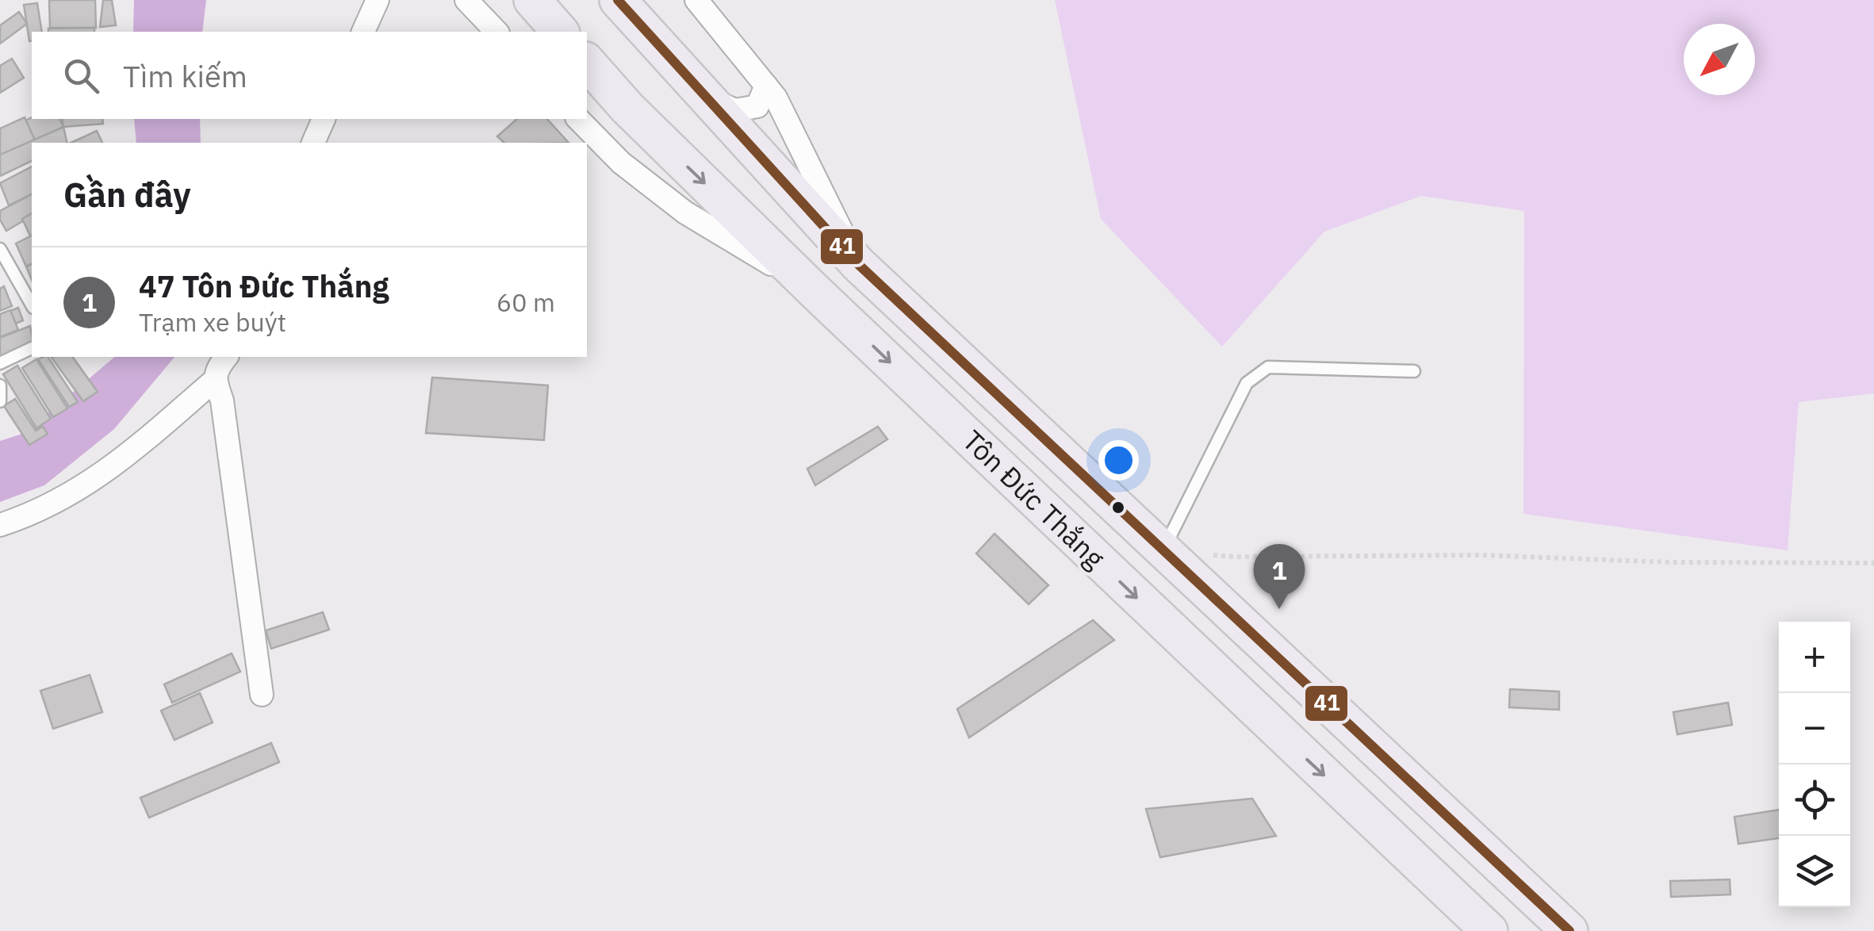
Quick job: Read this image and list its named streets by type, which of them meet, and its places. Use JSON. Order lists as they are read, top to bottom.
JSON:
{
  "streets": {
    "highway": ["Tôn Đức Thắng"]
  },
  "lines": ["transit line 41"],
  "north": "bottom left",
  "page": {
    "search": "Tìm kiếm",
    "heading": "Gần đây",
    "list": [
      {
        "mark": "1",
        "name": "47 Tôn Đức Thắng",
        "note": "Trạm xe buýt",
        "value": "60 m"
      }
    ],
    "pins": "1",
    "map_buttons": ["+", "−"]
  }
}
